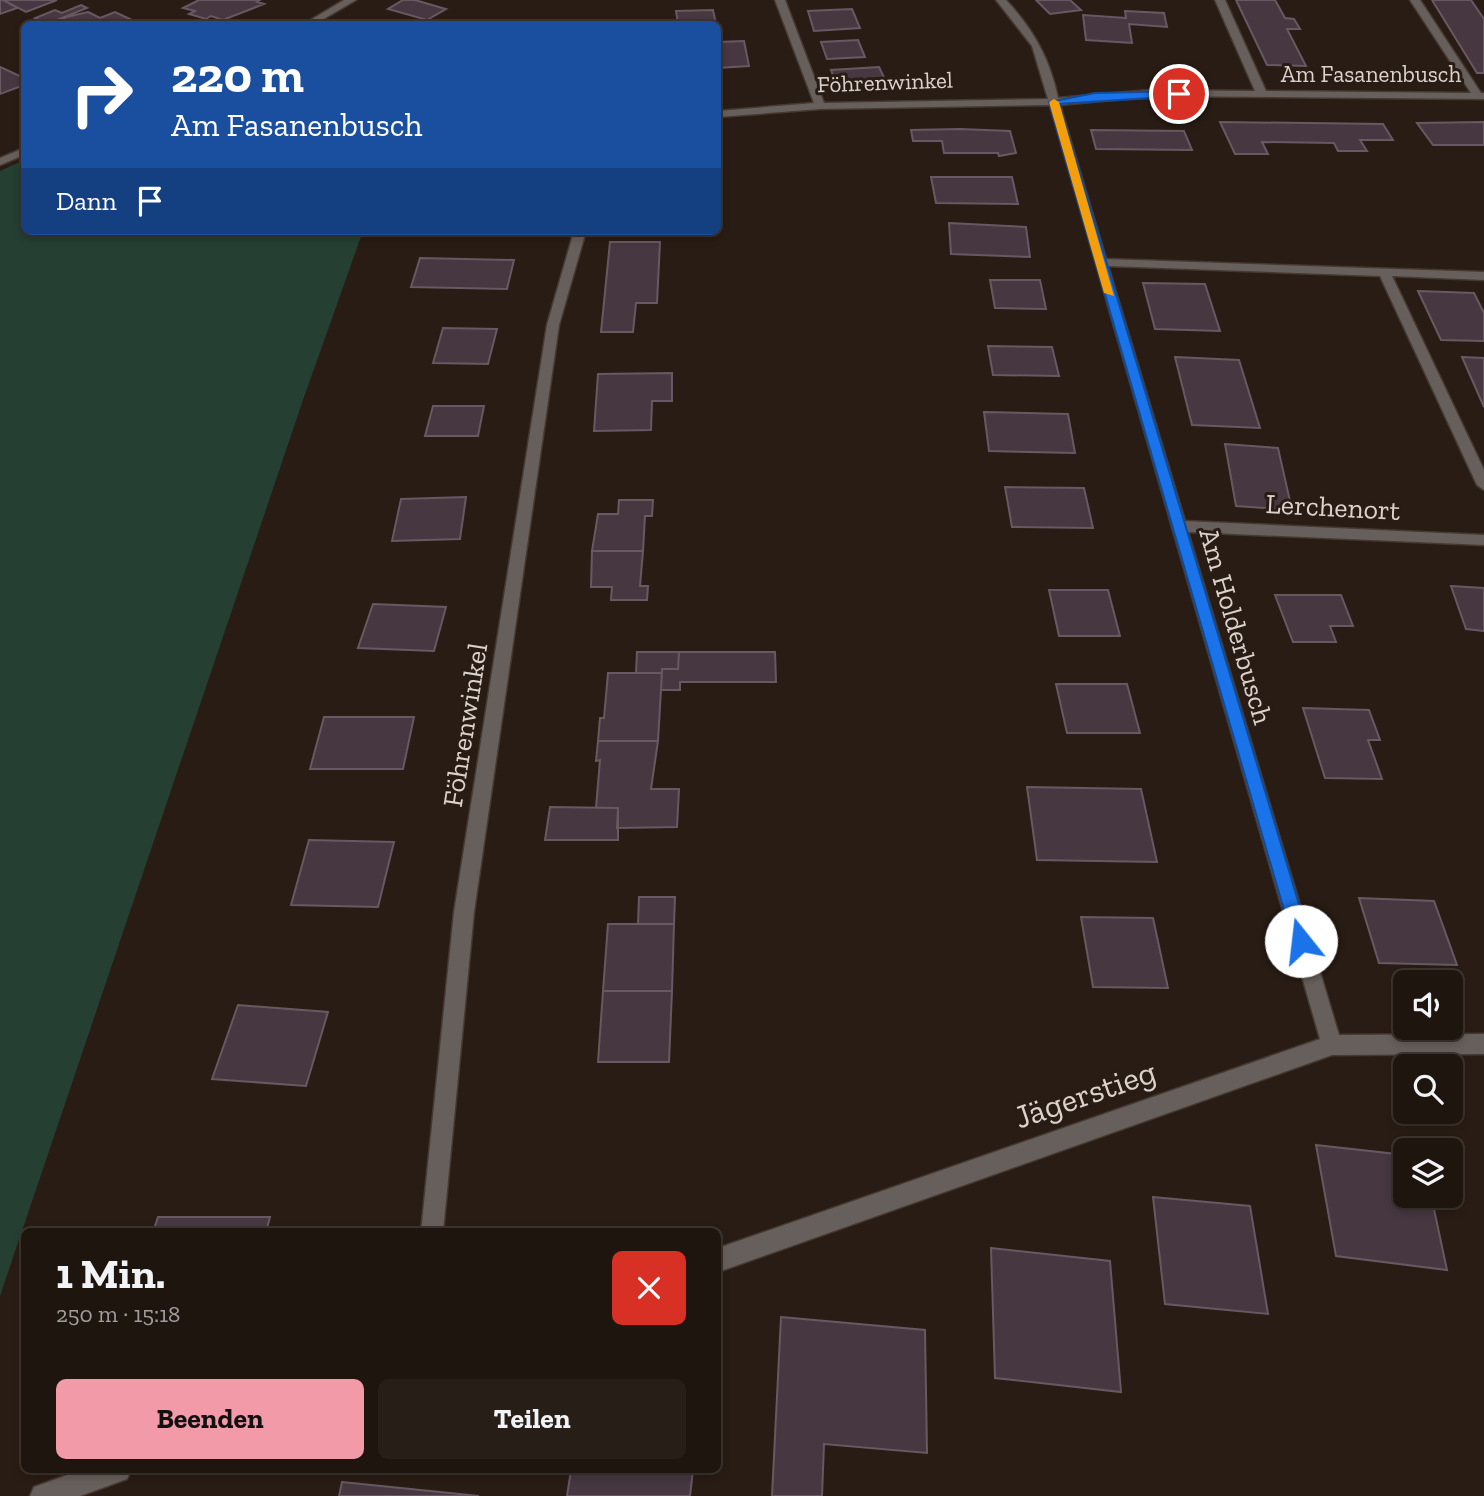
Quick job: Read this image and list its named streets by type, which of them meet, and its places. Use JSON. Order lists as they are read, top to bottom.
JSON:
{
  "streets": {
    "street": [
      "Am Fasanenbusch",
      "Föhrenwinkel",
      "Lerchenort",
      "Am Holderbusch",
      "Jägerstieg"
    ]
  },
  "crossings": [
    ["Am Fasanenbusch", "Föhrenwinkel"],
    ["Am Fasanenbusch", "Am Holderbusch"],
    ["Föhrenwinkel", "Am Holderbusch"],
    ["Lerchenort", "Am Holderbusch"],
    ["Am Holderbusch", "Jägerstieg"]
  ],
  "page": {
    "turn": ["220 m", "Am Fasanenbusch"],
    "then": "Dann",
    "heading": ["1 Min.", "250 m · 15:18"],
    "buttons": ["Beenden", "Teilen"]
  }
}
